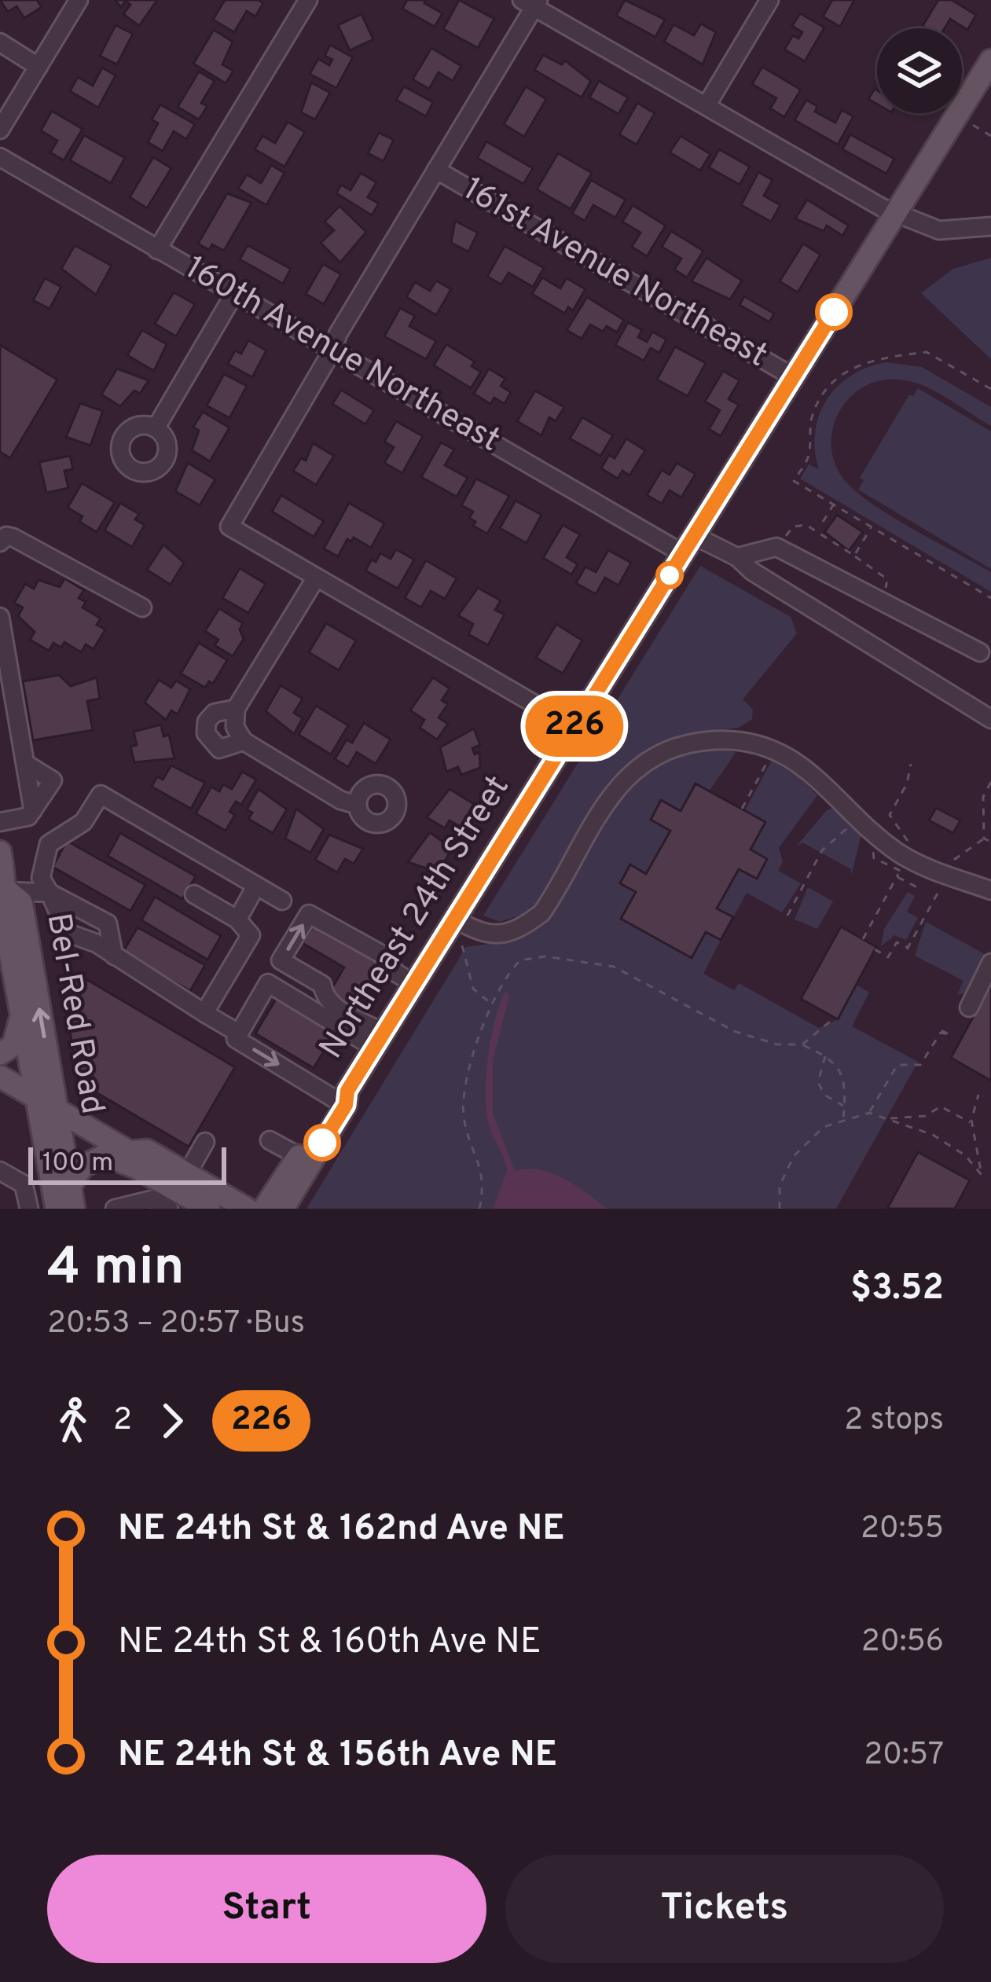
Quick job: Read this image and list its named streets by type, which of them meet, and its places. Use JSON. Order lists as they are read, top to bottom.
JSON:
{
  "streets": {
    "main road": ["Northeast 24th Street", "Bel-Red Road"],
    "street": ["161st Avenue Northeast", "160th Avenue Northeast"]
  },
  "crossings": [
    ["161st Avenue Northeast", "Northeast 24th Street"],
    ["160th Avenue Northeast", "Northeast 24th Street"]
  ],
  "lines": ["bus line 226"],
  "scale_bar": "100 m",
  "page": {
    "on_map": "226",
    "scale": "100 m",
    "heading": ["4 min", "20:53 – 20:57 · Bus", "$3.52"],
    "legs": ["2", "226", "2 stops"],
    "list": [
      {
        "name": "NE 24th St & 162nd Ave NE",
        "value": "20:55"
      },
      {
        "name": "NE 24th St & 160th Ave NE",
        "value": "20:56"
      },
      {
        "name": "NE 24th St & 156th Ave NE",
        "value": "20:57"
      }
    ],
    "buttons": ["Start", "Tickets"]
  }
}
